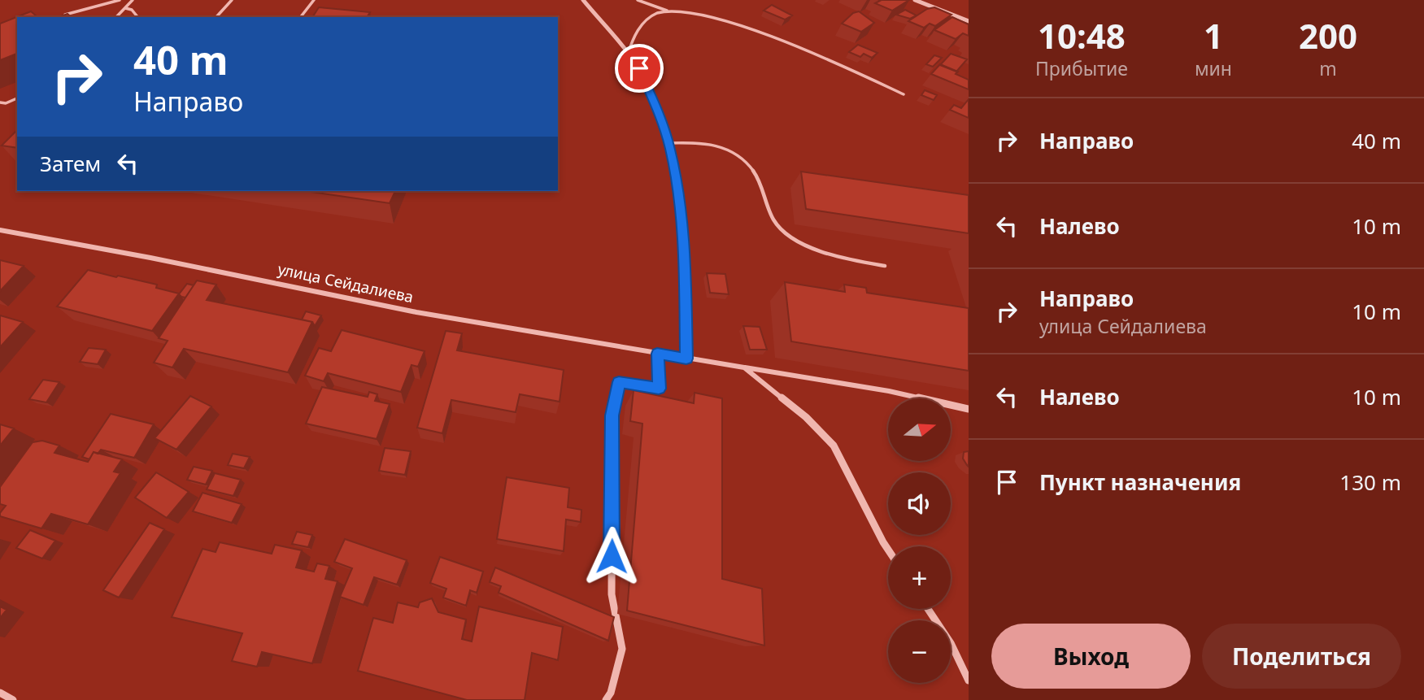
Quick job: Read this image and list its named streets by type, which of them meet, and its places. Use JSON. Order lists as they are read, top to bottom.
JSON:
{
  "streets": {
    "street": ["улица Сейдалиева"]
  },
  "north": "right",
  "page": {
    "eta": [
      "10:48",
      "Прибытие",
      "1",
      "мин",
      "200",
      "m"
    ],
    "turn": ["40 m", "Направо"],
    "list": [
      {
        "name": "Направо",
        "value": "40 m"
      },
      {
        "name": "Налево",
        "value": "10 m"
      },
      {
        "name": "Направо",
        "note": "улица Сейдалиева",
        "value": "10 m"
      },
      {
        "name": "Налево",
        "value": "10 m"
      },
      {
        "name": "Пункт назначения",
        "value": "130 m"
      }
    ],
    "then": "Затем",
    "map_buttons": ["+", "−"],
    "buttons": ["Выход", "Поделиться"]
  }
}
